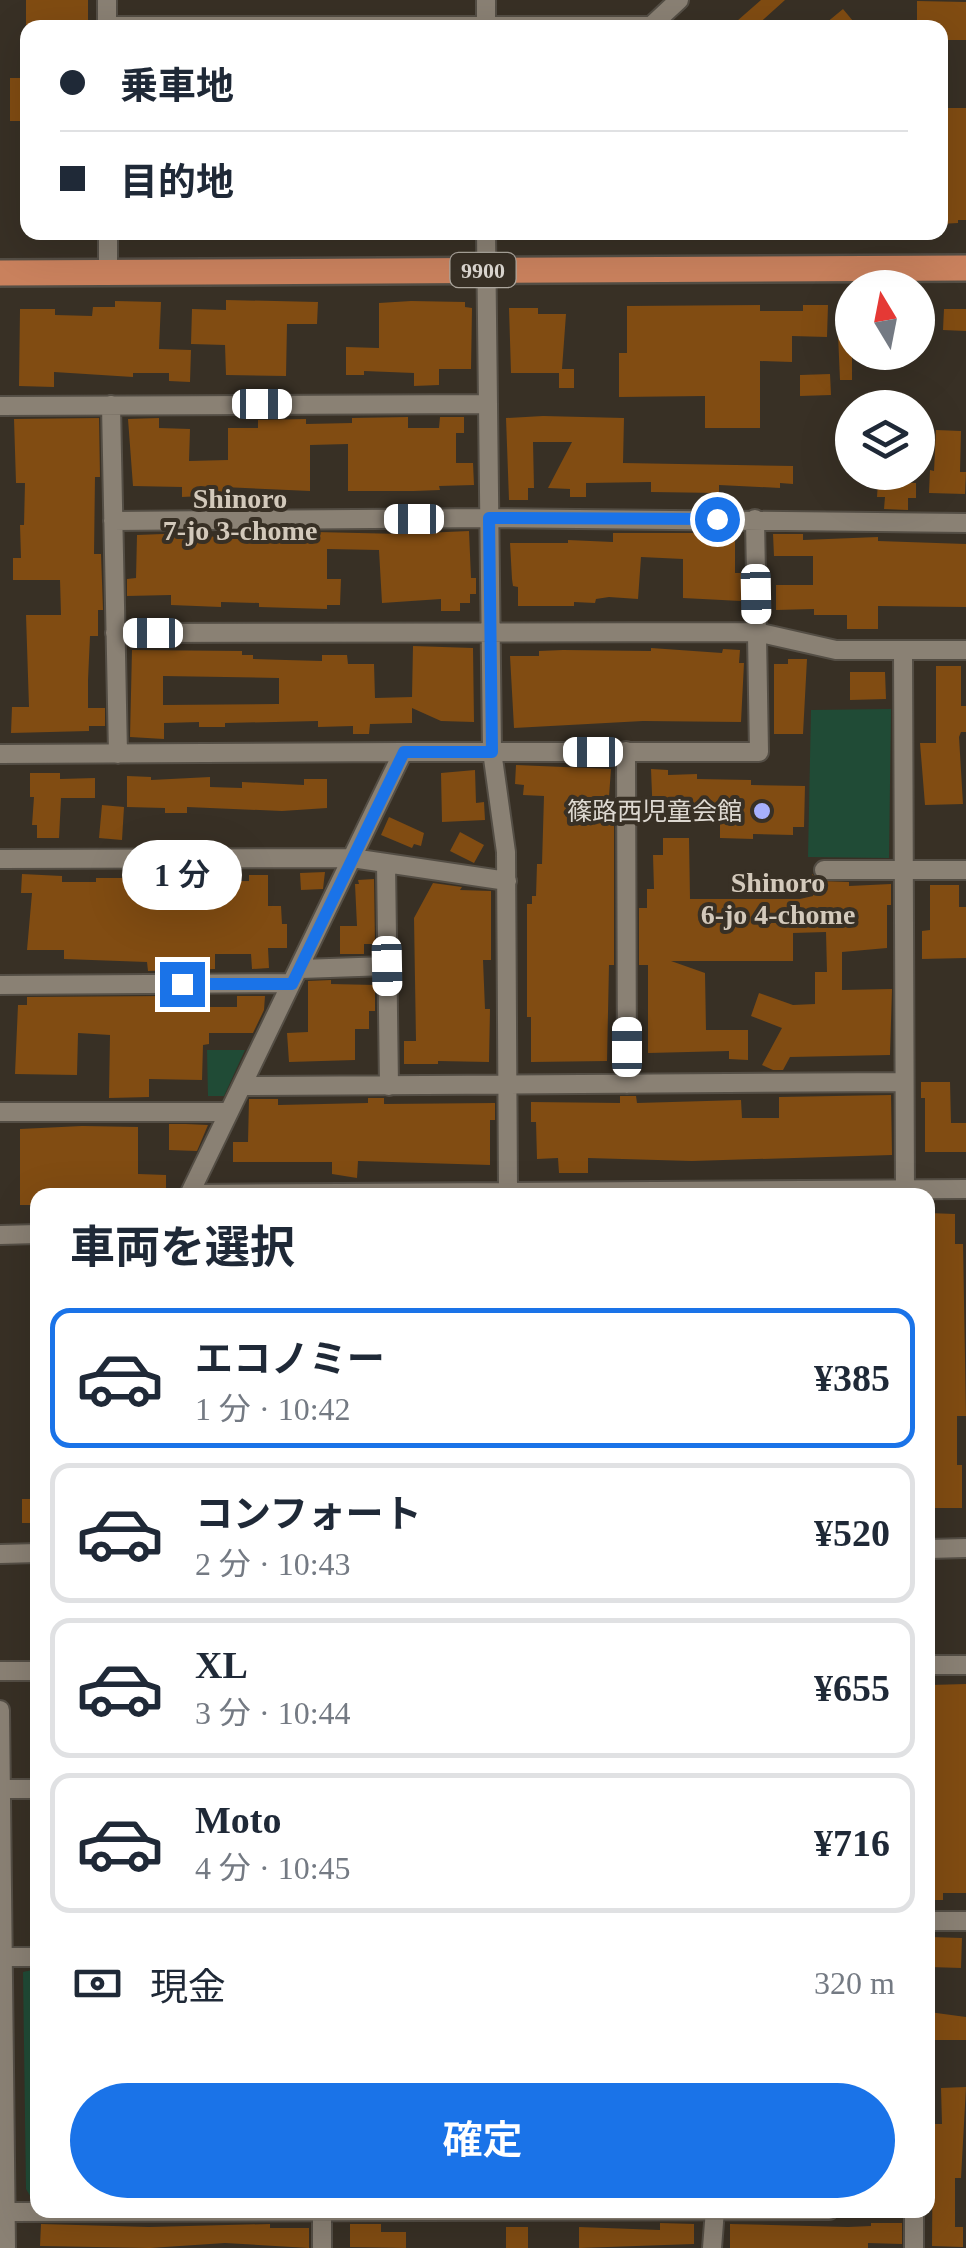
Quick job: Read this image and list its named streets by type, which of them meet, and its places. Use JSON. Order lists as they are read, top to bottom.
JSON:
{
  "streets": {
    "main road": ["9900"]
  },
  "districts": ["Shinoro 7-jo 3-chome", "Shinoro 6-jo 4-chome"],
  "places": ["篠路西児童会館"],
  "north": "top",
  "page": {
    "banner": ["乗車地", "目的地"],
    "bubble": "1 分",
    "heading": "車両を選択",
    "list": [
      {
        "name": "エコノミー",
        "note": "1 分 · 10:42",
        "value": "¥385"
      },
      {
        "name": "コンフォート",
        "note": "2 分 · 10:43",
        "value": "¥520"
      },
      {
        "name": "XL",
        "note": "3 分 · 10:44",
        "value": "¥655"
      },
      {
        "name": "Moto",
        "note": "4 分 · 10:45",
        "value": "¥716"
      }
    ],
    "pay": ["現金", "320 m"],
    "buttons": "確定"
  }
}
